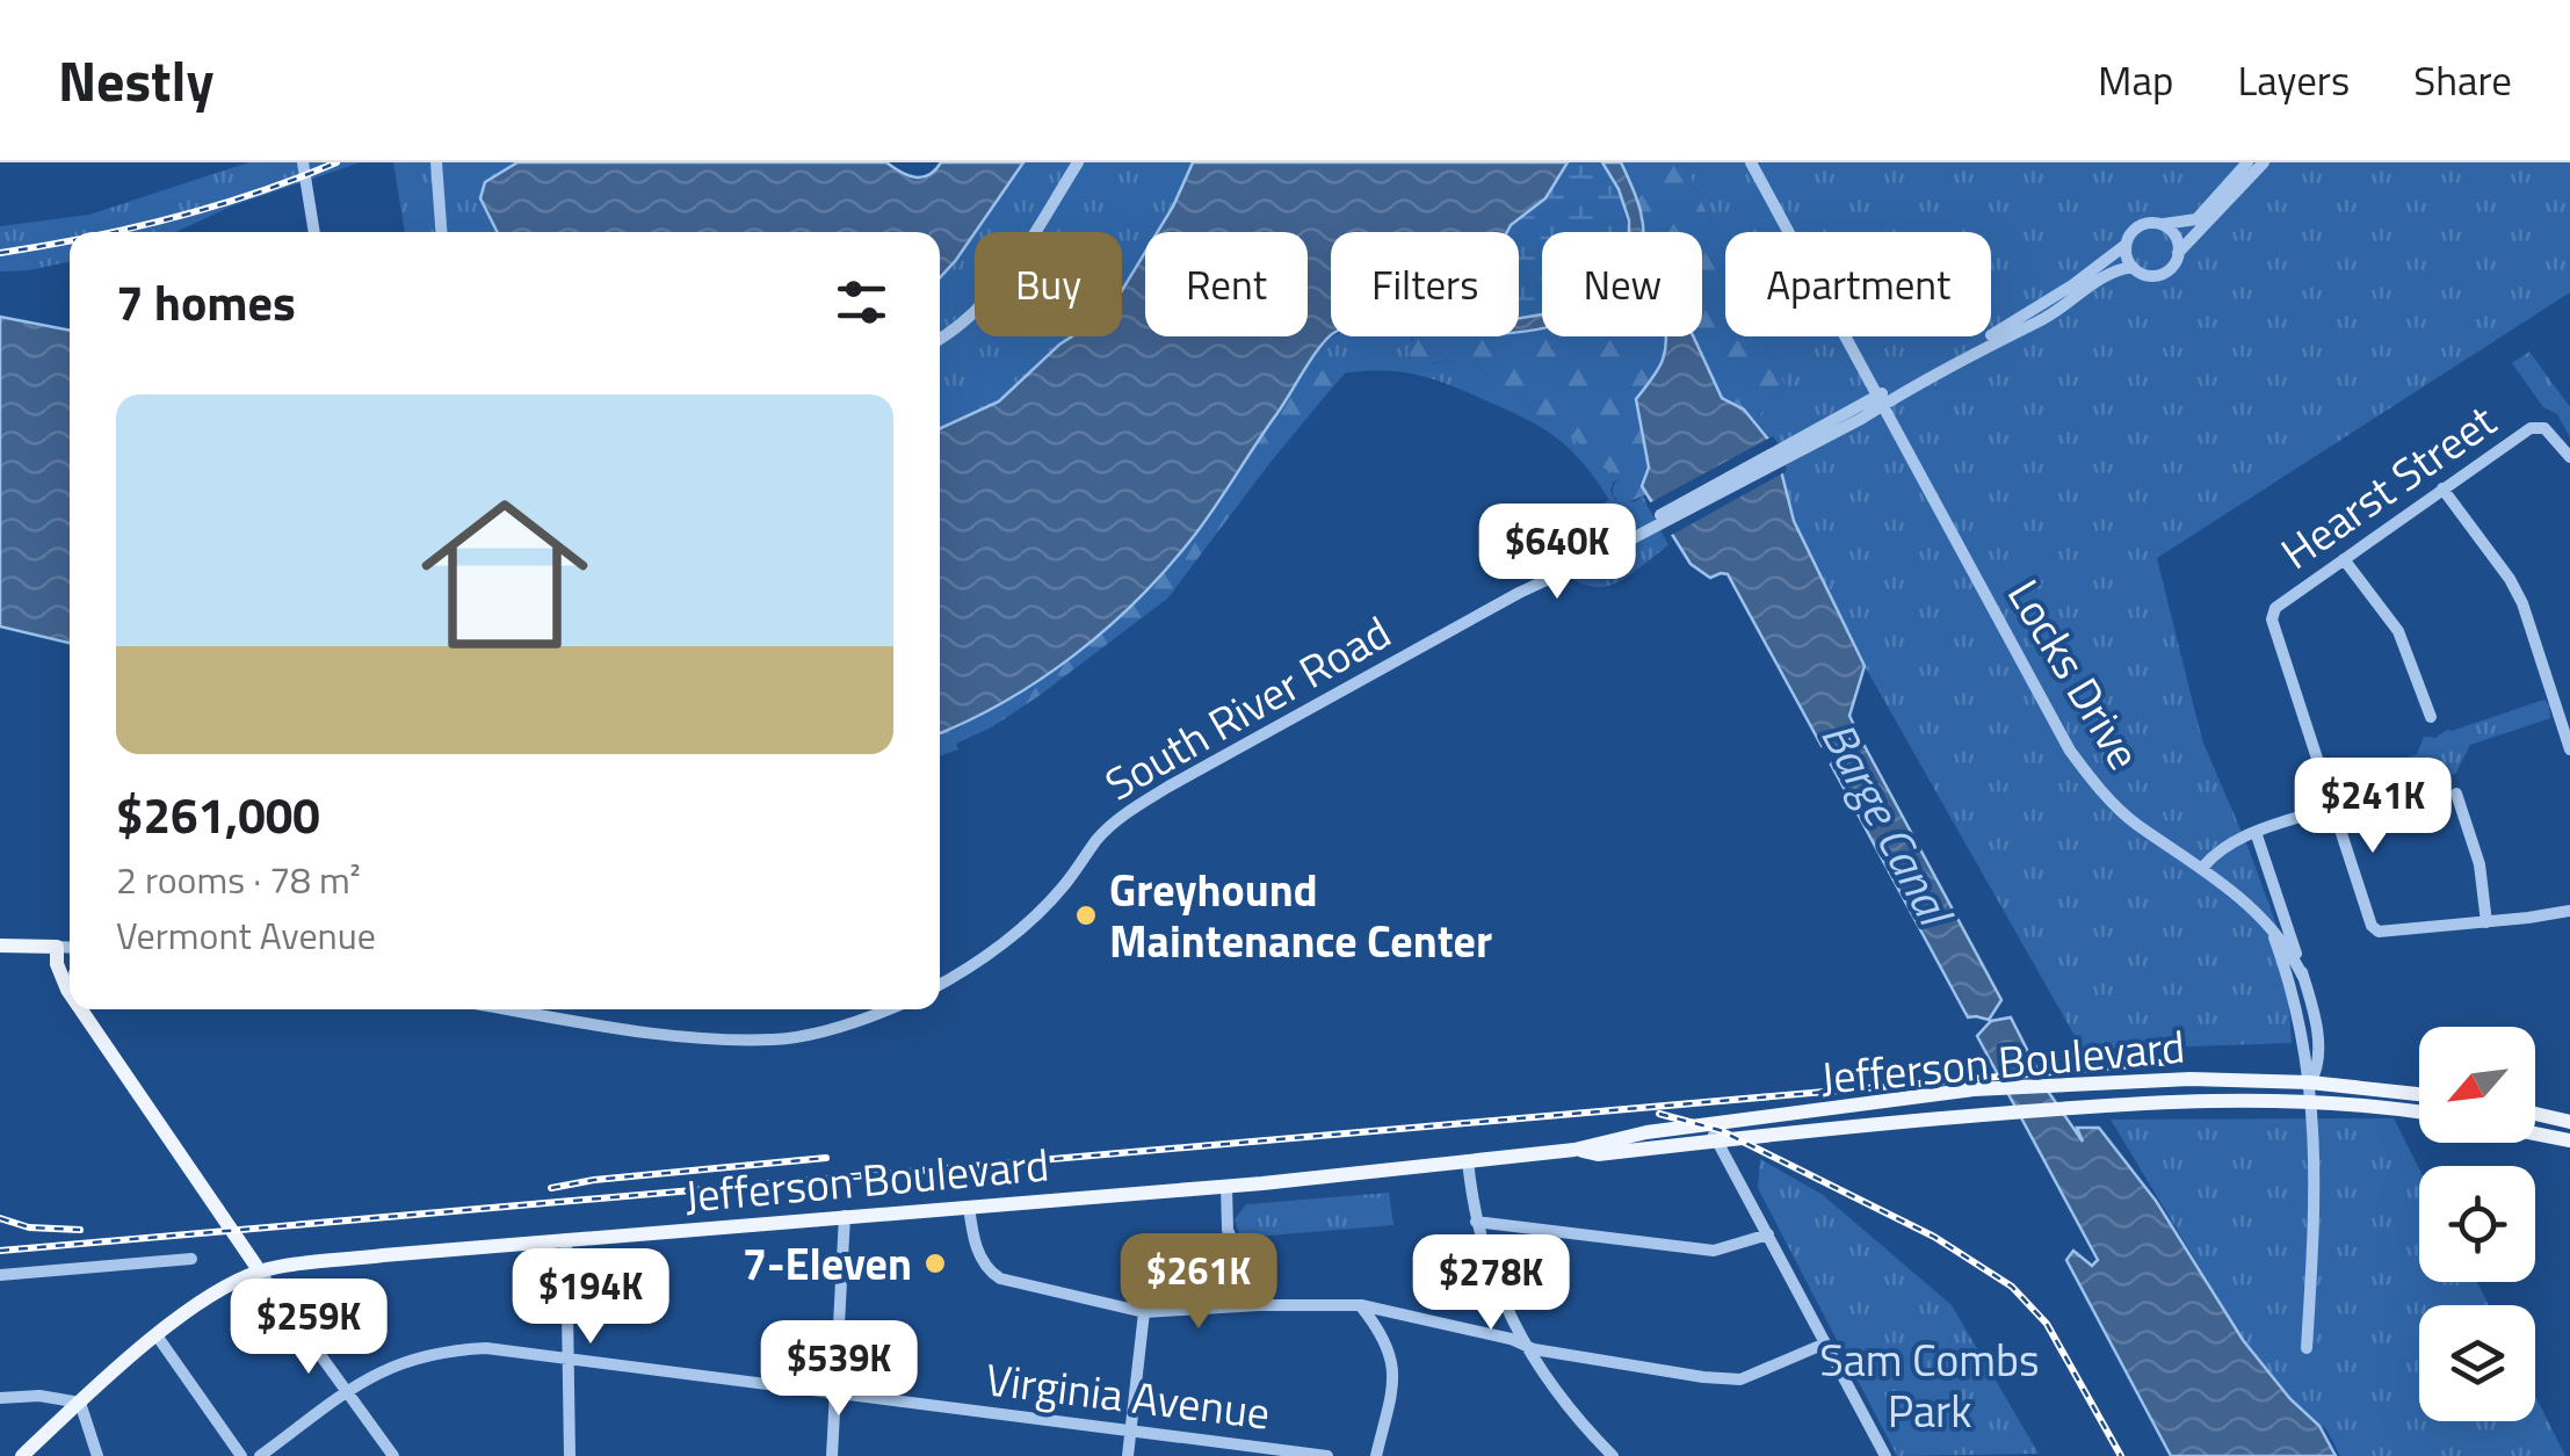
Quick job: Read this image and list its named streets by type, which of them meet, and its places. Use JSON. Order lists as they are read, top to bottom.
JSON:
{
  "streets": {
    "main road": ["Jefferson Boulevard"],
    "street": [
      "Hearst Street",
      "Locks Drive",
      "South River Road",
      "Virginia Avenue"
    ]
  },
  "crossings": [
    ["Locks Drive", "South River Road"],
    ["Locks Drive", "Jefferson Boulevard"]
  ],
  "water": ["Barge Canal"],
  "parks": ["Sam Combs Park"],
  "places": ["Greyhound Maintenance Center", "7-Eleven"],
  "north": "bottom left",
  "page": {
    "header": "Nestly",
    "nav": ["Map", "Layers", "Share"],
    "chip": [
      "Buy",
      "Rent",
      "Filters",
      "New",
      "Apartment"
    ],
    "heading": "7 homes",
    "list": [
      {
        "name": "$261,000",
        "note": "2 rooms · 78 m² · Vermont Avenue"
      }
    ],
    "price": [
      "$640K",
      "$241K",
      "$261K",
      "$278K",
      "$194K",
      "$259K",
      "$539K"
    ]
  }
}
